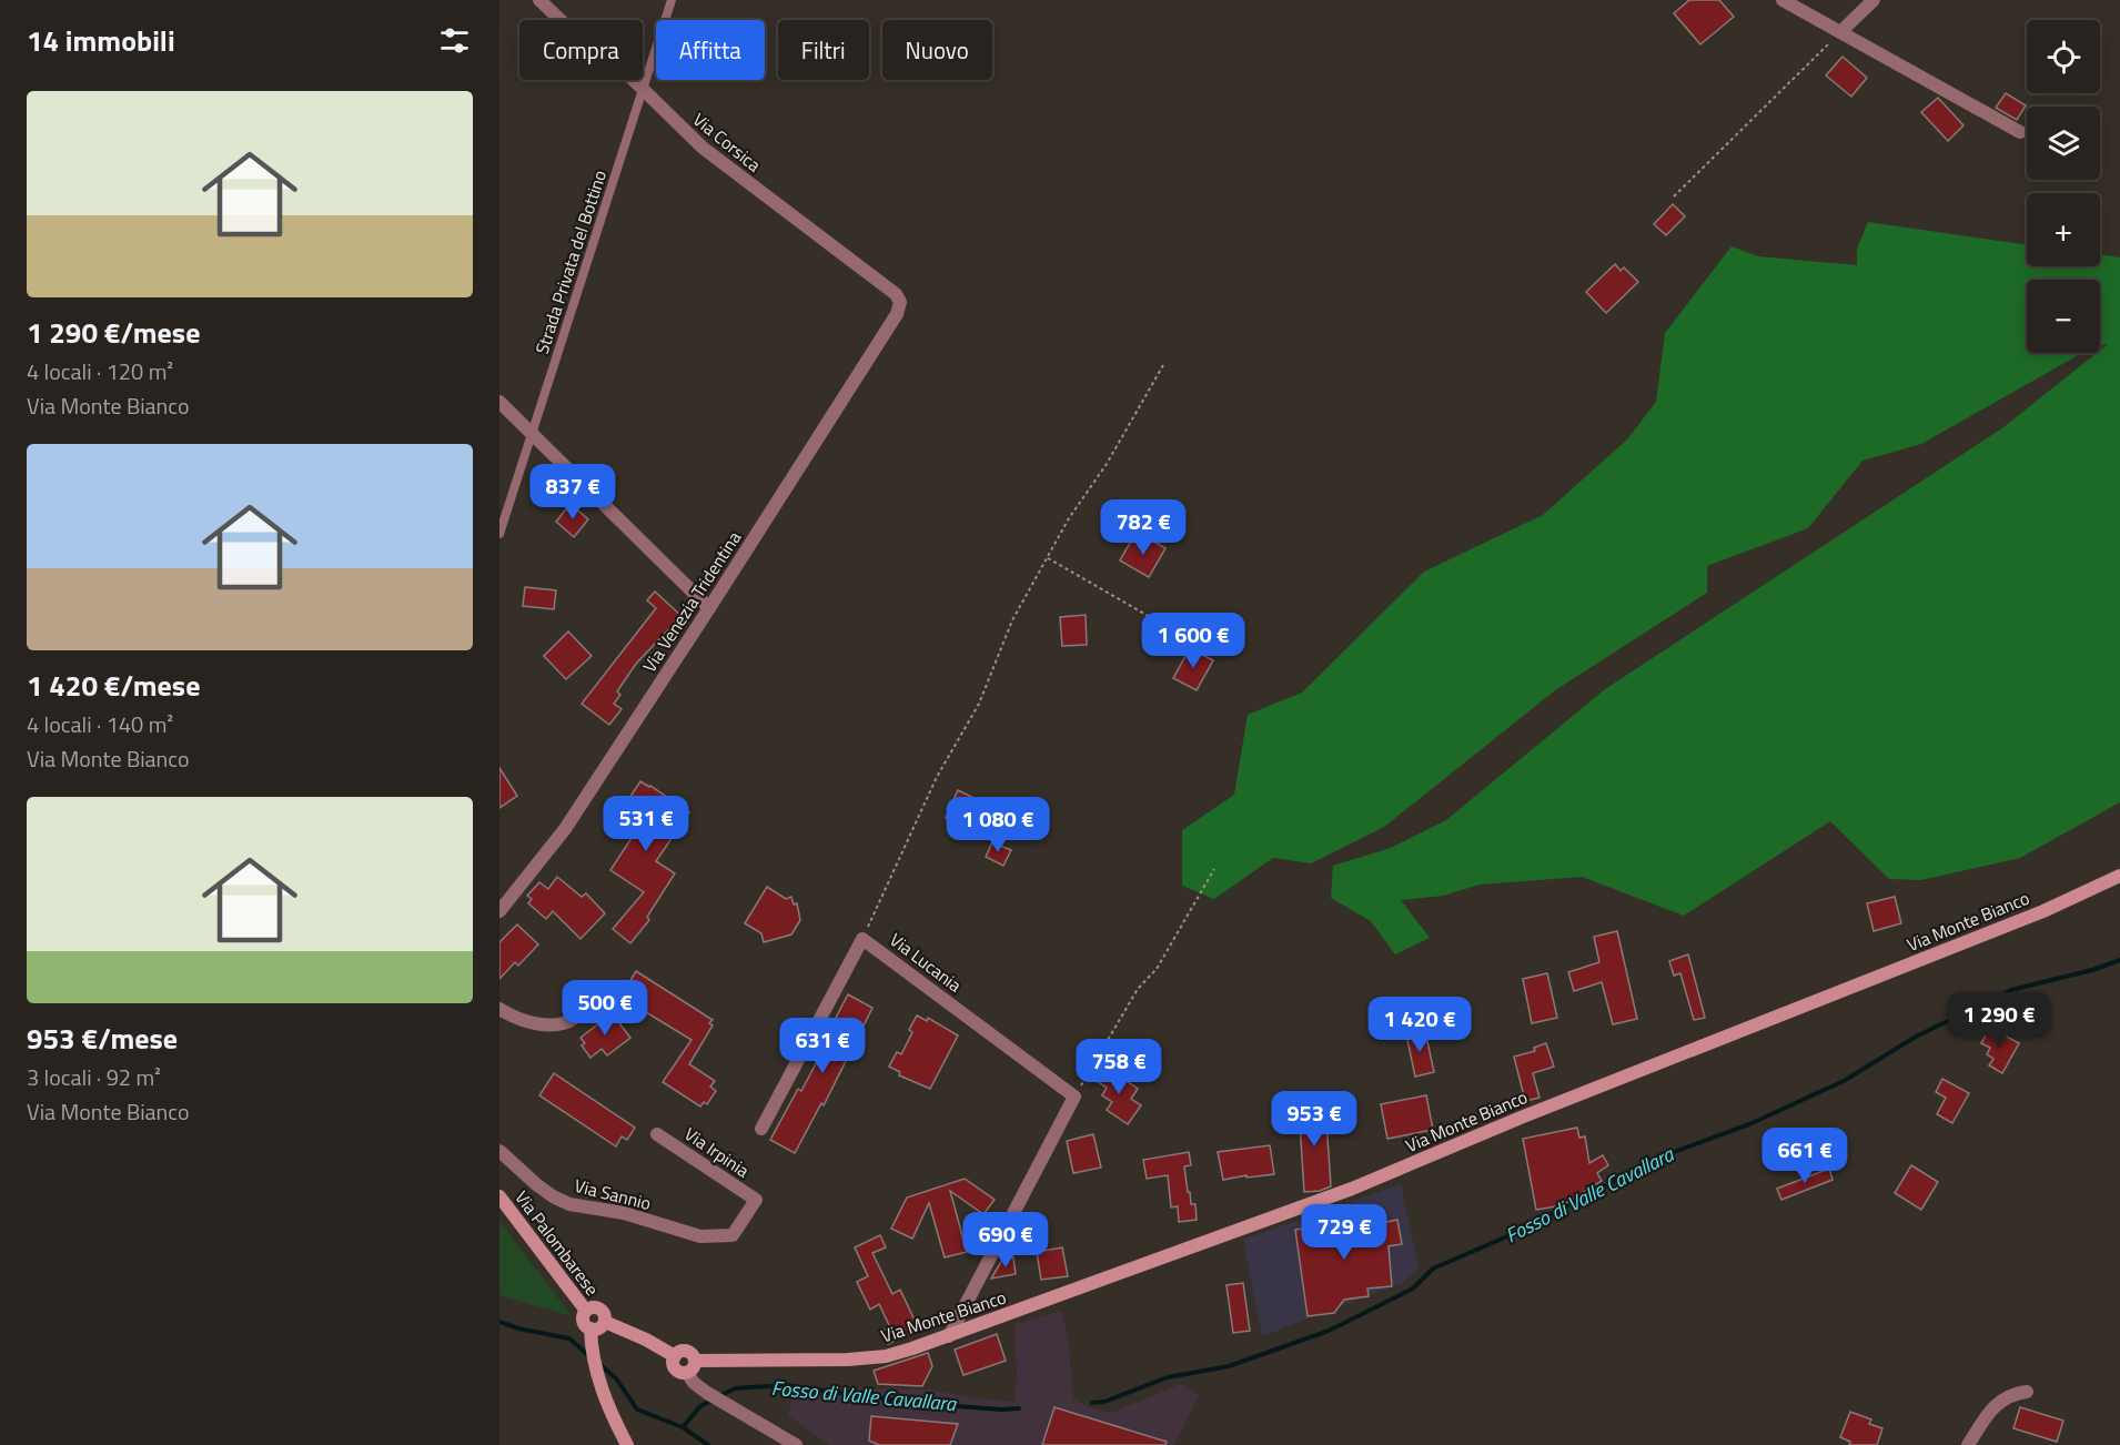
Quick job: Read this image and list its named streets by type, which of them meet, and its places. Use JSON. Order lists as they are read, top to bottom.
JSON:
{
  "streets": {
    "main road": ["Via Monte Bianco", "Via Palombarese"],
    "street": [
      "Via Corsica",
      "Via Venezia Tridentina",
      "Via Lucania",
      "Via Irpinia",
      "Via Sannio"
    ],
    "lane": ["Strada Privata del Bottino"]
  },
  "crossings": [
    ["Via Corsica", "Strada Privata del Bottino"],
    ["Via Corsica", "Via Venezia Tridentina"],
    ["Via Monte Bianco", "Via Palombarese"],
    ["Via Irpinia", "Via Sannio"]
  ],
  "water": ["Fosso di Valle Cavallara"],
  "page": {
    "heading": "14 immobili",
    "map_buttons": ["+", "−"],
    "chip": [
      "Compra",
      "Affitta",
      "Filtri",
      "Nuovo"
    ],
    "list": [
      {
        "name": "1 290 €/mese",
        "note": "4 locali · 120 m² · Via Monte Bianco"
      },
      {
        "name": "1 420 €/mese",
        "note": "4 locali · 140 m² · Via Monte Bianco"
      },
      {
        "name": "953 €/mese",
        "note": "3 locali · 92 m² · Via Monte Bianco"
      }
    ],
    "price": [
      "837 €",
      "782 €",
      "1 600 €",
      "531 €",
      "1 080 €",
      "500 €",
      "1 290 €",
      "1 420 €",
      "631 €",
      "758 €",
      "953 €",
      "661 €",
      "729 €",
      "690 €"
    ]
  }
}
